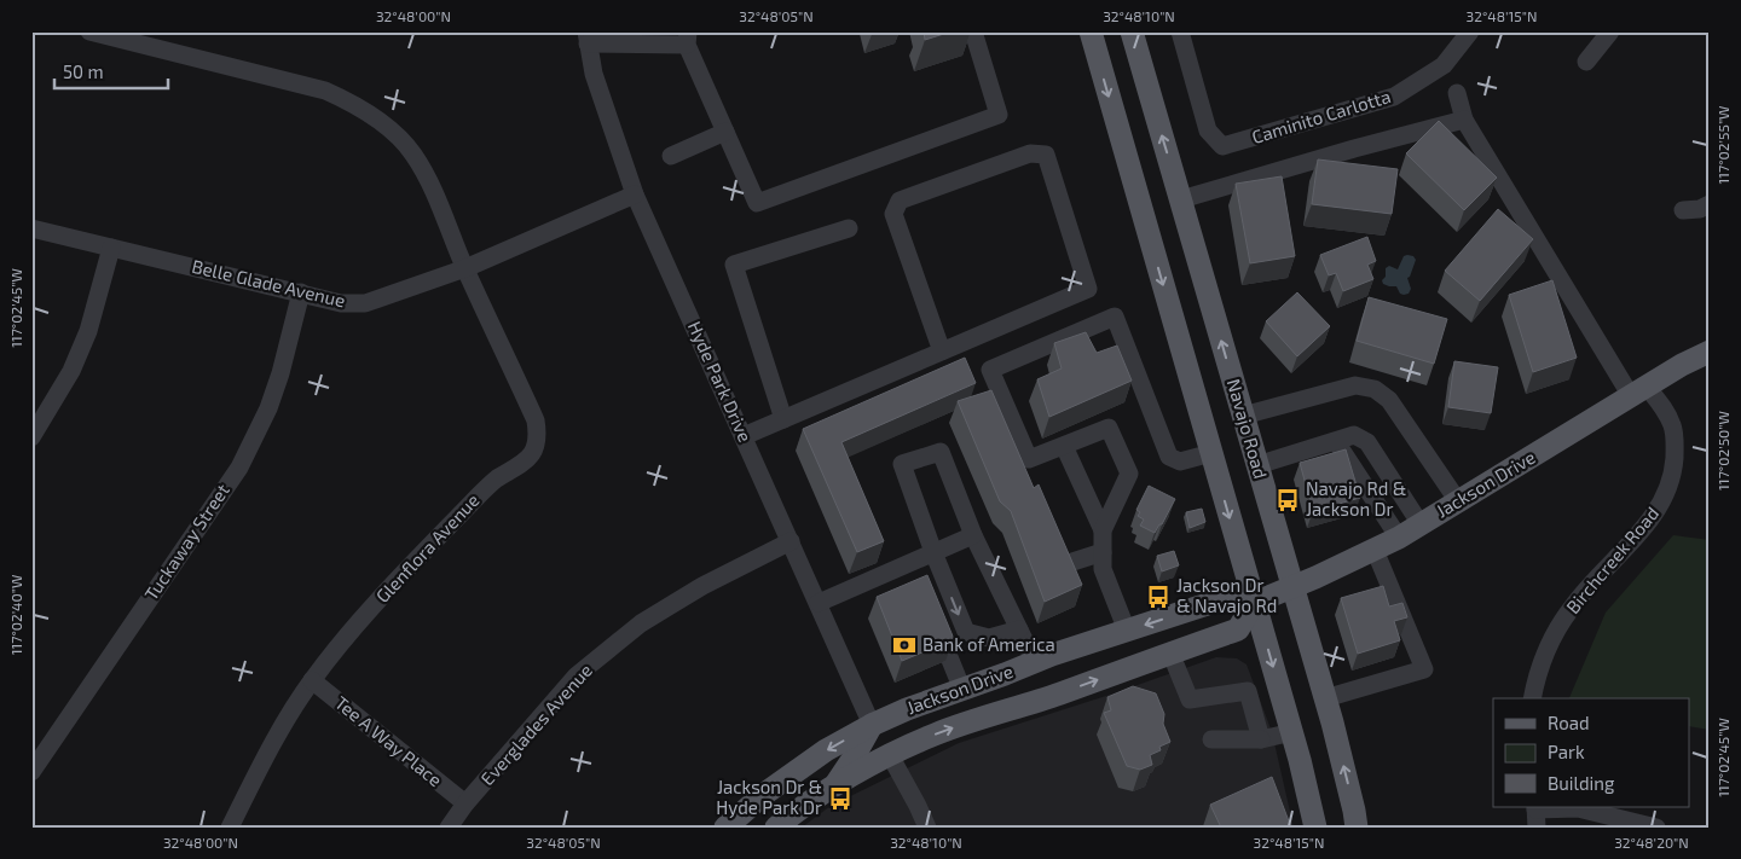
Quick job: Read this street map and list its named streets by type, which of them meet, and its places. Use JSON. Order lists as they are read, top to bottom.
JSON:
{
  "streets": {
    "main road": ["Navajo Road", "Jackson Drive"],
    "street": [
      "Caminito Carlotta",
      "Belle Glade Avenue",
      "Hyde Park Drive",
      "Tuckaway Street",
      "Glenflora Avenue",
      "Birchcreek Road",
      "Everglades Avenue",
      "Tee A Way Place"
    ]
  },
  "crossings": [
    ["Belle Glade Avenue", "Hyde Park Drive"],
    ["Belle Glade Avenue", "Tuckaway Street"],
    ["Belle Glade Avenue", "Glenflora Avenue"],
    ["Hyde Park Drive", "Jackson Drive"],
    ["Hyde Park Drive", "Everglades Avenue"],
    ["Navajo Road", "Jackson Drive"],
    ["Jackson Drive", "Birchcreek Road"],
    ["Glenflora Avenue", "Tee A Way Place"],
    ["Everglades Avenue", "Tee A Way Place"]
  ],
  "places": {
    "bus stop": ["Navajo Rd & Jackson Dr", "Jackson Dr & Navajo Rd", "Jackson Dr & Hyde Park Dr"],
    "bank": ["Bank of America"]
  },
  "legend": ["Road", "Park", "Building"],
  "scale_bar": "50 m",
  "coordinates": [
    "32°48'00\"N",
    "32°48'05\"N",
    "32°48'10\"N",
    "32°48'15\"N",
    "117°02'55\"W",
    "117°02'45\"W",
    "117°02'50\"W",
    "117°02'40\"W",
    "32°48'20\"N"
  ]
}
